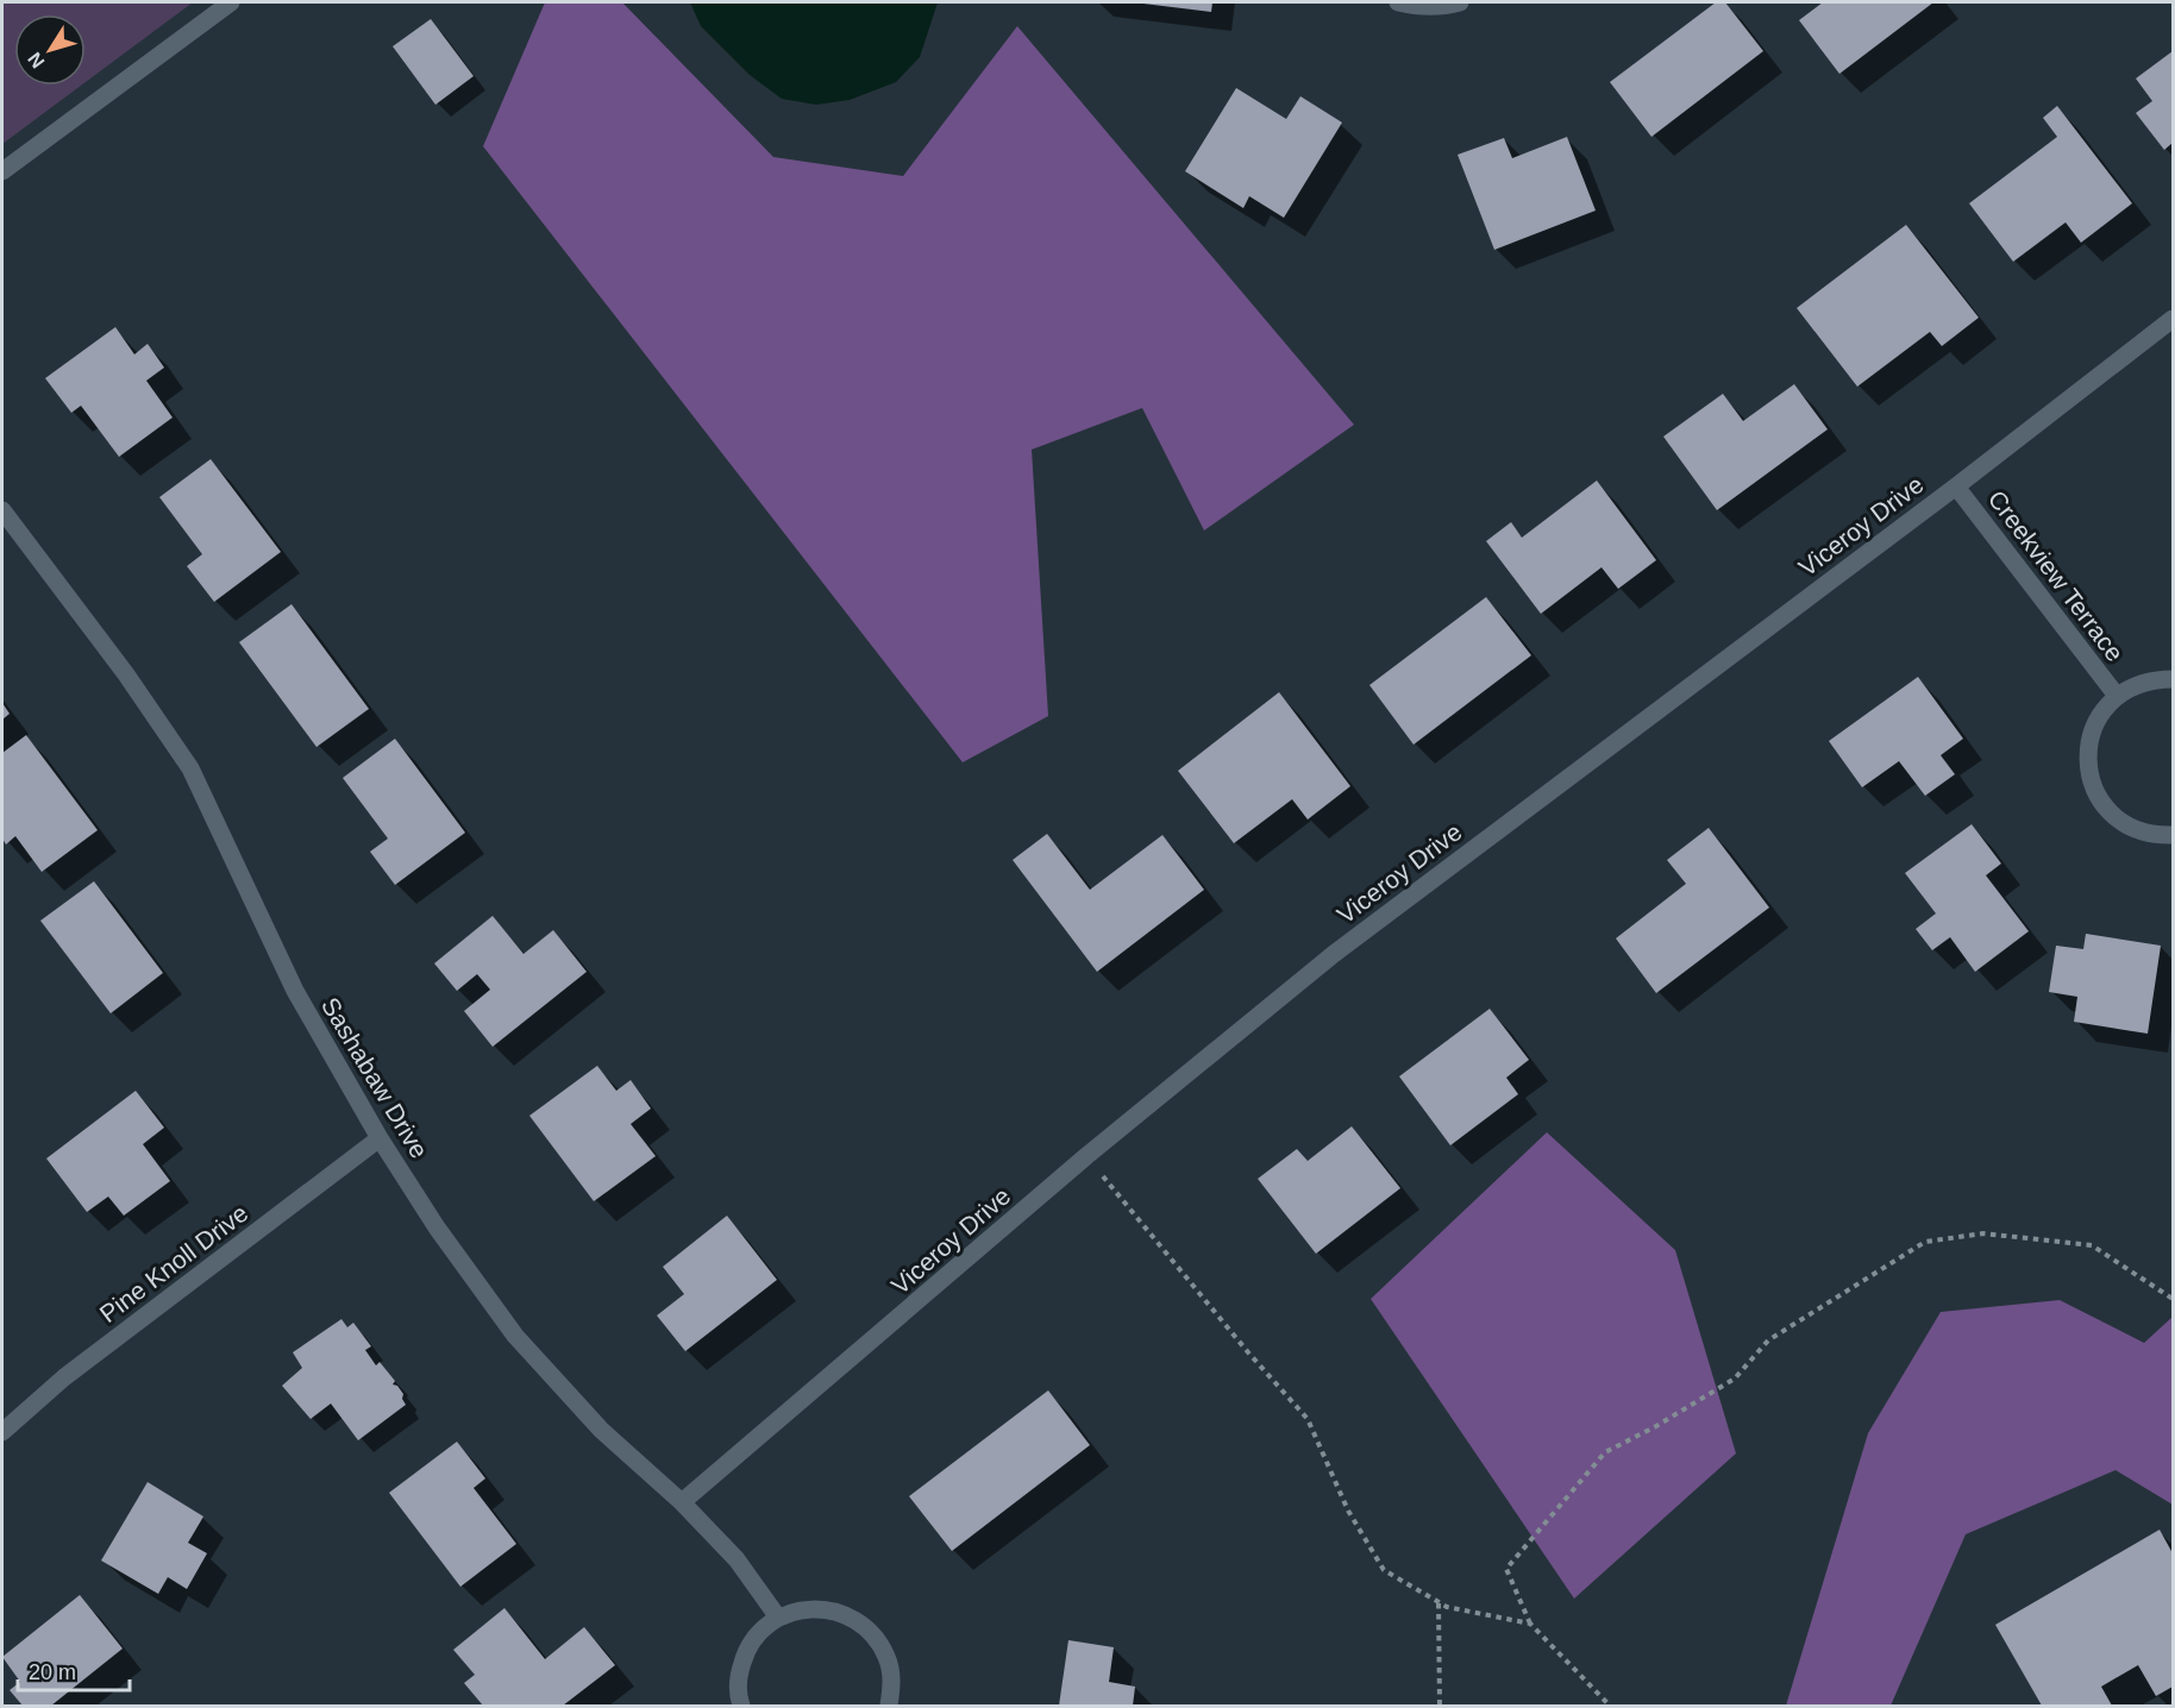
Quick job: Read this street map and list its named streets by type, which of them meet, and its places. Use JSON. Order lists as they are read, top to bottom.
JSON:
{
  "streets": {
    "street": [
      "Viceroy Drive",
      "Creekview Terrace",
      "Sashabaw Drive",
      "Pine Knoll Drive"
    ]
  },
  "crossings": [
    ["Viceroy Drive", "Creekview Terrace"],
    ["Viceroy Drive", "Sashabaw Drive"],
    ["Sashabaw Drive", "Pine Knoll Drive"]
  ],
  "scale_bar": "20 m",
  "north": "bottom left"
}
